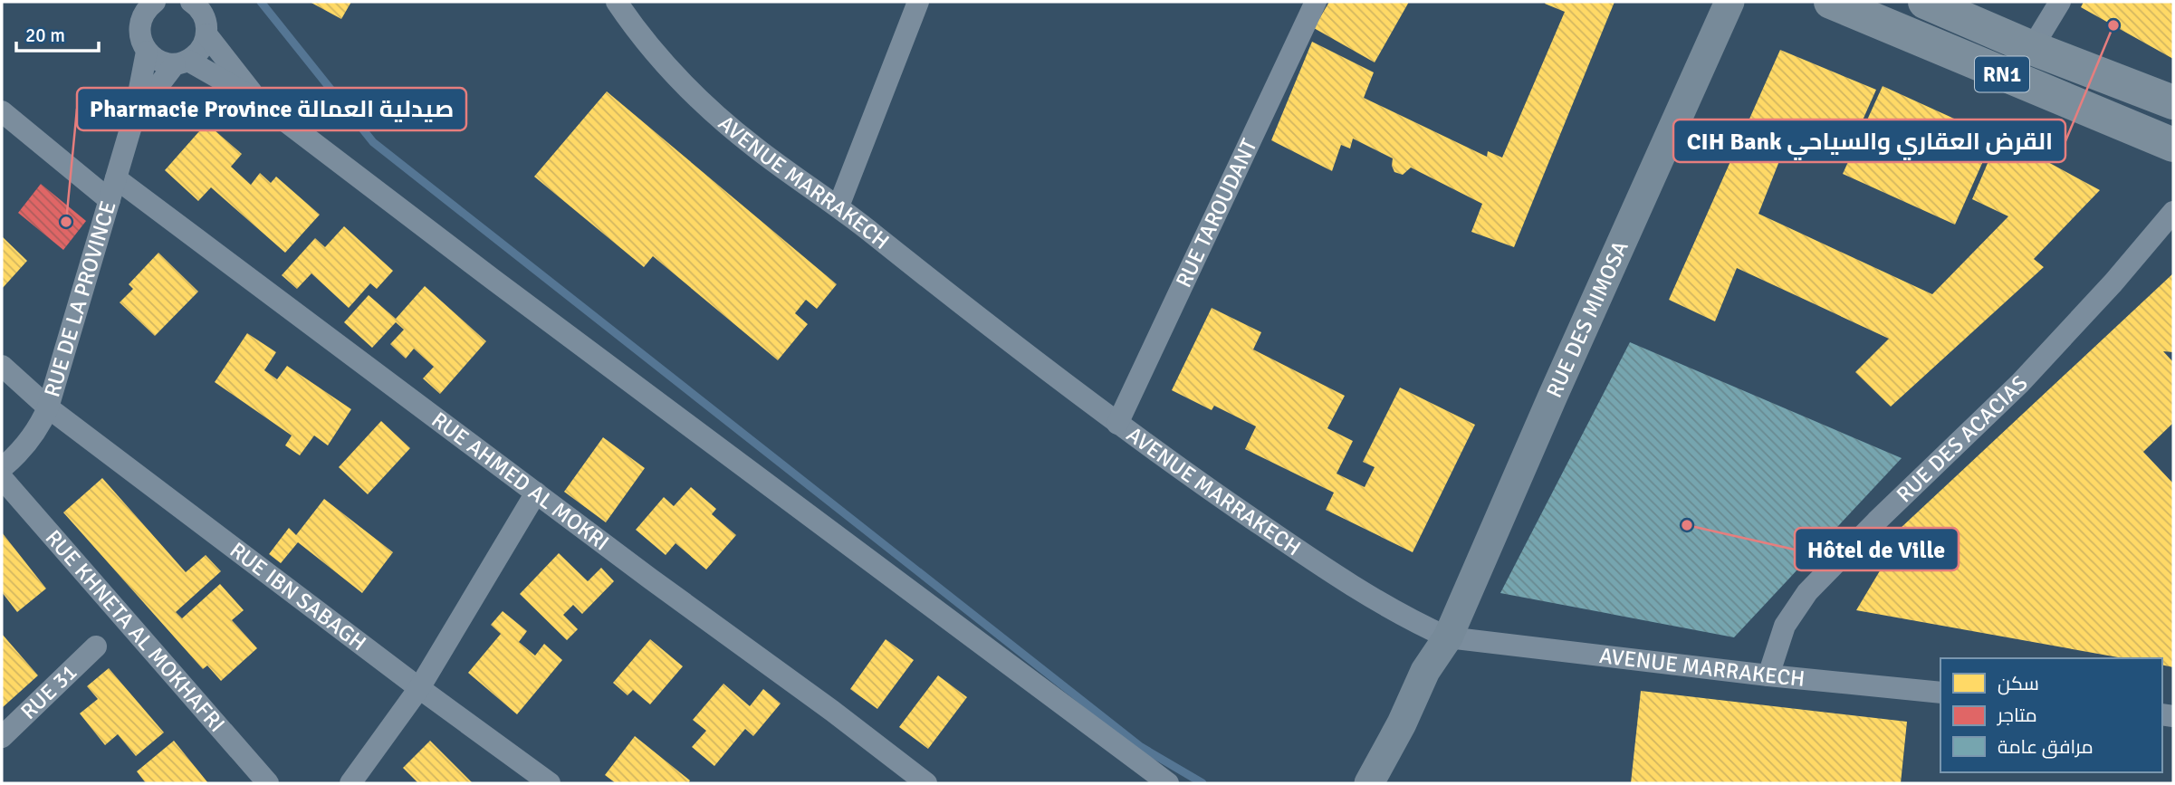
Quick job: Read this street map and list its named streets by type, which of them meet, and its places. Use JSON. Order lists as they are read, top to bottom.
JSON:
{
  "streets": {
    "highway": ["RN1"],
    "main road": ["RUE DES MIMOSA"],
    "street": [
      "AVENUE MARRAKECH",
      "RUE TAROUDANT",
      "RUE DE LA PROVINCE",
      "RUE DES ACACIAS",
      "RUE AHMED AL MOKRI",
      "RUE IBN SABAGH",
      "RUE KHNETA AL MOKHAFRI",
      "RUE 31"
    ]
  },
  "crossings": [
    ["AVENUE MARRAKECH", "RUE TAROUDANT"],
    ["AVENUE MARRAKECH", "RUE DES MIMOSA"],
    ["AVENUE MARRAKECH", "RUE DES ACACIAS"],
    ["RUE DE LA PROVINCE", "RUE AHMED AL MOKRI"],
    ["RUE DE LA PROVINCE", "RUE IBN SABAGH"]
  ],
  "places": ["CIH Bank القرض العقاري والسياحي", "Pharmacie Province صيدلية العمالة", "Hôtel de Ville"],
  "legend": ["سكن", "متاجر", "مرافق عامة"],
  "scale_bar": "20 m"
}
